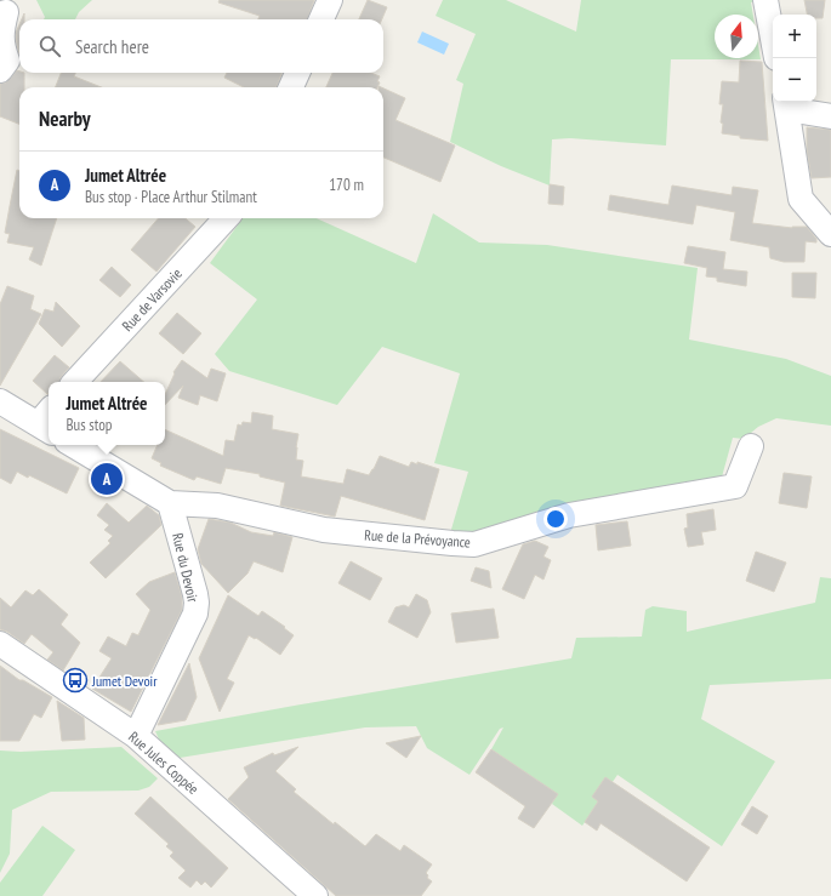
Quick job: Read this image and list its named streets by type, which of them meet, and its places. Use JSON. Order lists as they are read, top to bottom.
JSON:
{
  "streets": {
    "street": [
      "Rue de Varsovie",
      "Rue de la Prévoyance",
      "Rue du Devoir",
      "Rue Jules Coppée"
    ]
  },
  "crossings": [
    ["Rue de la Prévoyance", "Rue du Devoir"],
    ["Rue du Devoir", "Rue Jules Coppée"]
  ],
  "places": {
    "bus stop": ["Jumet Devoir"]
  },
  "north": "top",
  "page": {
    "map_buttons": ["+", "−"],
    "search": "Search here",
    "heading": "Nearby",
    "list": [
      {
        "mark": "A",
        "name": "Jumet Altrée",
        "note": "Bus stop · Place Arthur Stilmant",
        "value": "170 m"
      }
    ],
    "popup": ["Jumet Altrée", "Bus stop"],
    "pins": "A"
  }
}
